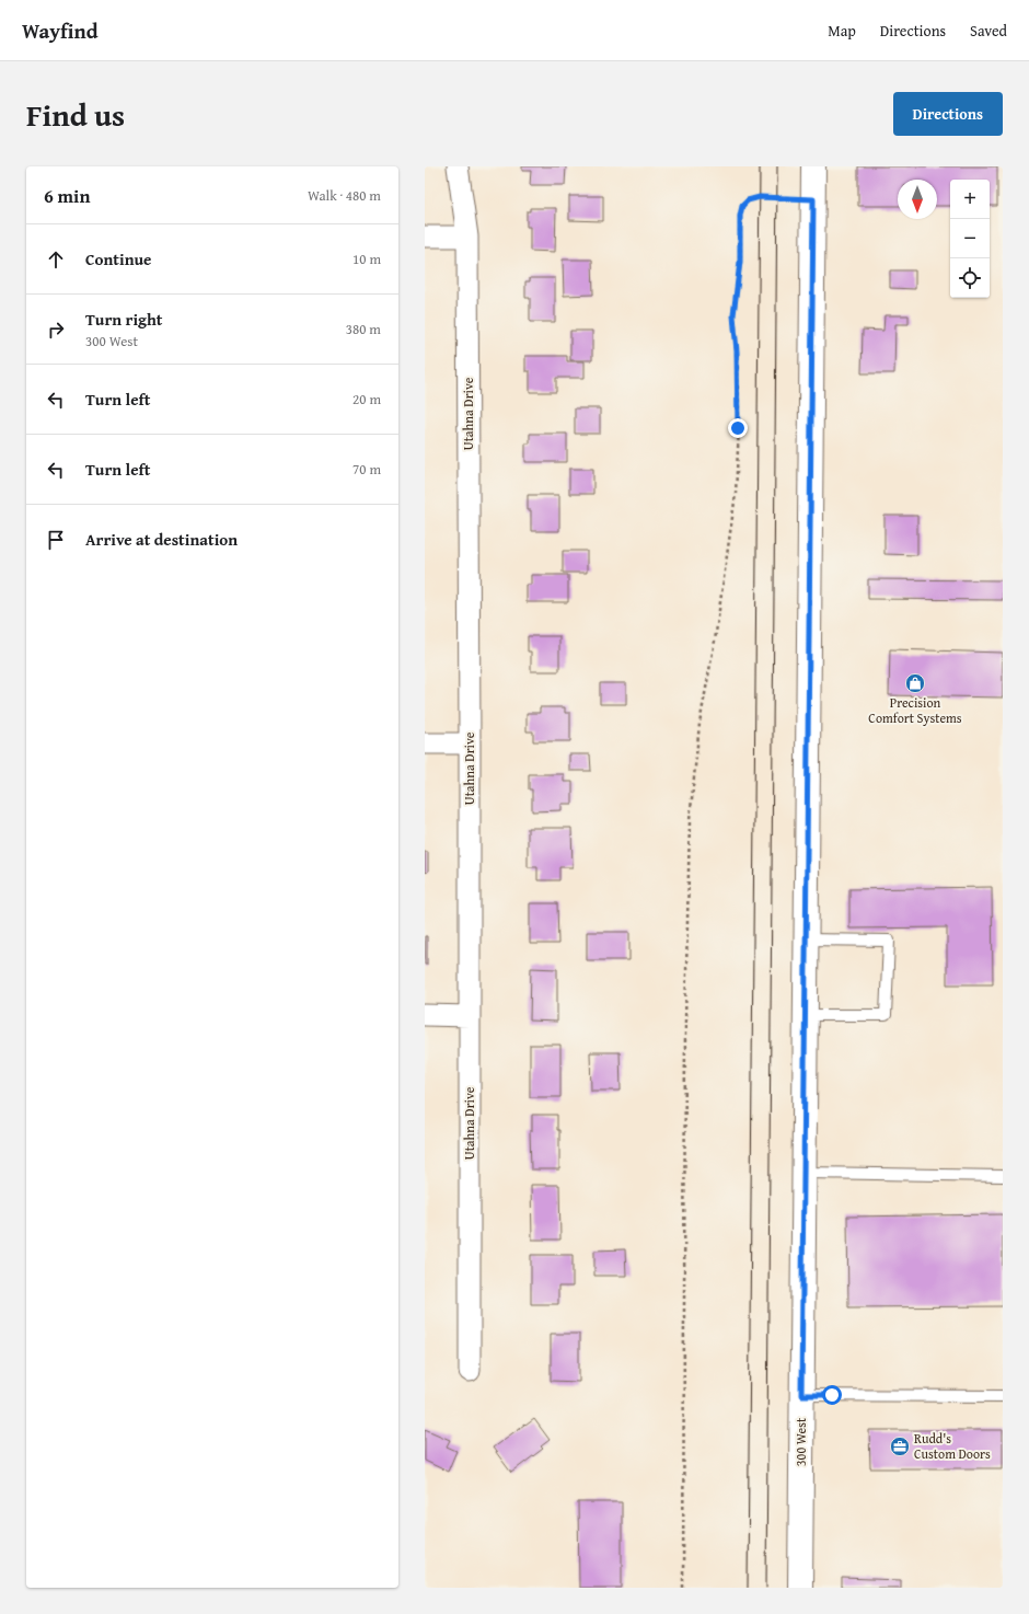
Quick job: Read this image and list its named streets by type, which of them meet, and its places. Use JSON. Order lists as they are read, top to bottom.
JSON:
{
  "streets": {
    "street": ["Utahna Drive", "300 West"]
  },
  "places": {
    "shop": ["Precision Comfort Systems"],
    "office": ["Rudd's Custom Doors"]
  },
  "north": "bottom",
  "page": {
    "header": "Wayfind",
    "nav": ["Map", "Directions", "Saved"],
    "title": "Find us",
    "buttons": "Directions",
    "heading": ["6 min", "Walk · 480 m"],
    "map_buttons": ["+", "−"],
    "list": [
      ["Continue", "10 m"],
      ["Turn right", "300 West", "380 m"],
      ["Turn left", "20 m"],
      ["Turn left", "70 m"],
      "Arrive at destination"
    ]
  }
}
